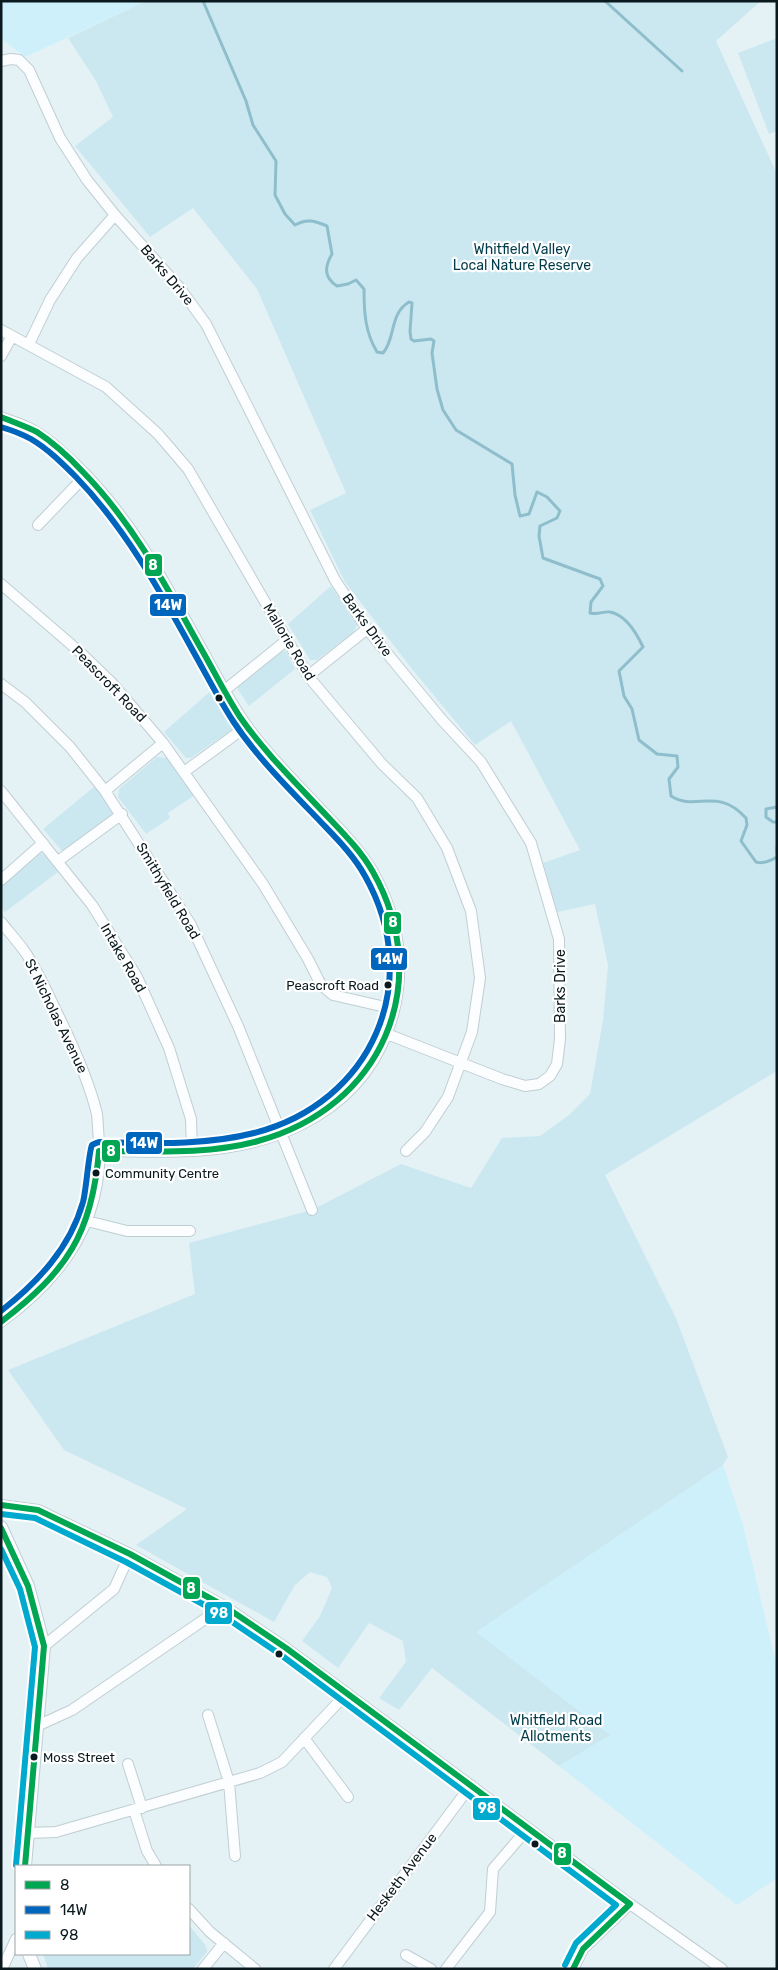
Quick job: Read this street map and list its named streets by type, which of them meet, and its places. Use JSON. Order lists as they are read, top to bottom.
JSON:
{
  "streets": {
    "street": [
      "Barks Drive",
      "Mallorie Road",
      "Peascroft Road",
      "Smithyfield Road",
      "Intake Road",
      "St Nicholas Avenue",
      "Hesketh Avenue"
    ]
  },
  "crossings": [
    ["Barks Drive", "Mallorie Road"]
  ],
  "parks": ["Whitfield Valley Local Nature Reserve", "Whitfield Road Allotments"],
  "places": ["Peascroft Road", "Community Centre", "Moss Street"],
  "lines": ["transit line 8", "transit line 14W", "transit line 98"],
  "legend": ["8", "14W", "98"]
}
